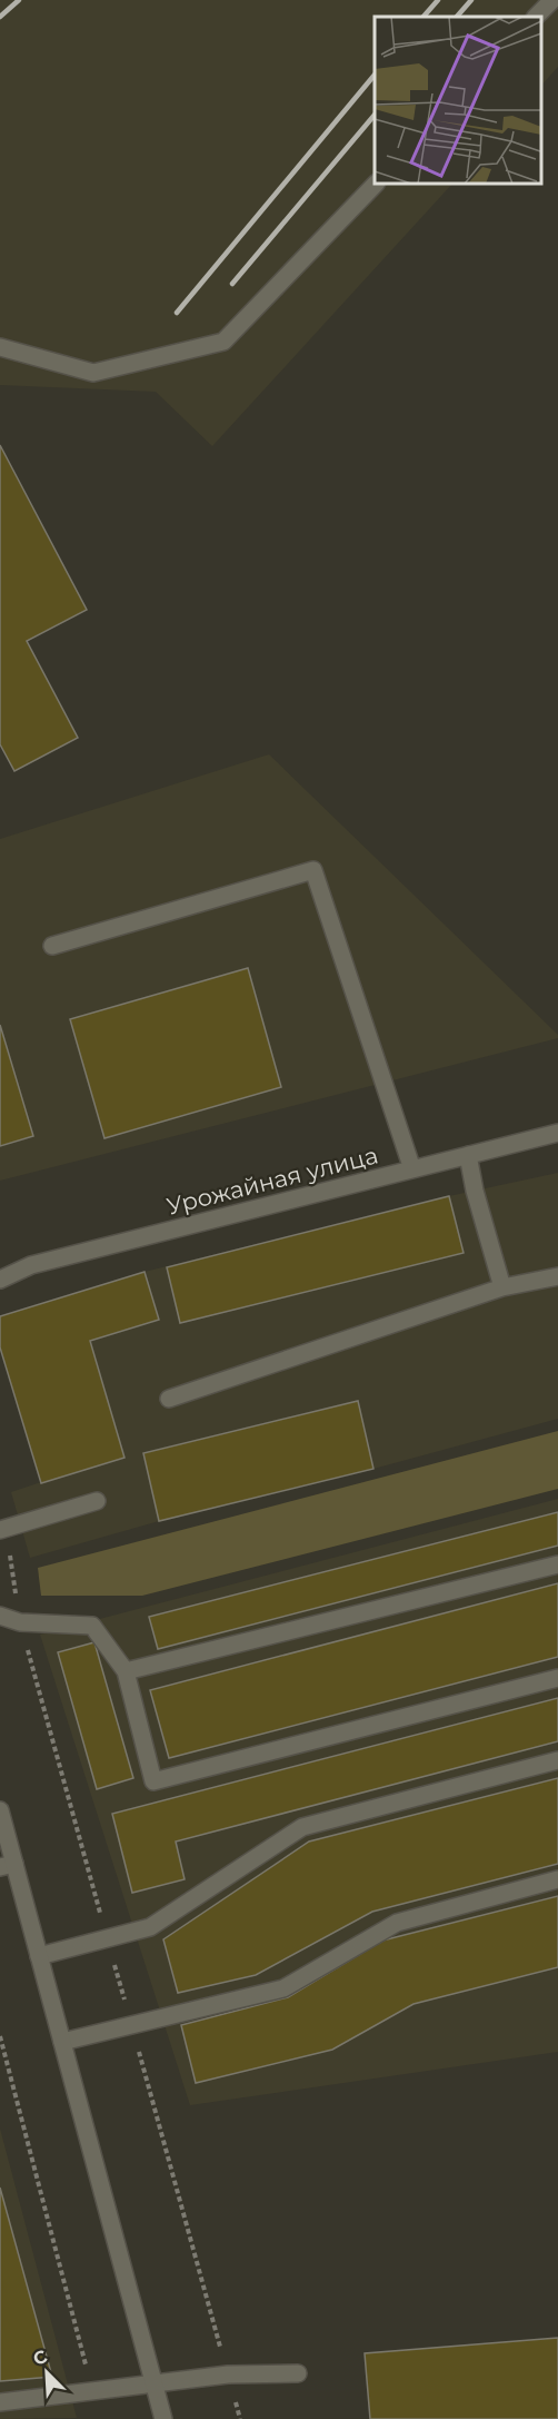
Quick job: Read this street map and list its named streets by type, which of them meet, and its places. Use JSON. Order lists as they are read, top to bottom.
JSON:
{
  "streets": {
    "street": ["Урожайная улица"]
  },
  "north": "top left"
}
